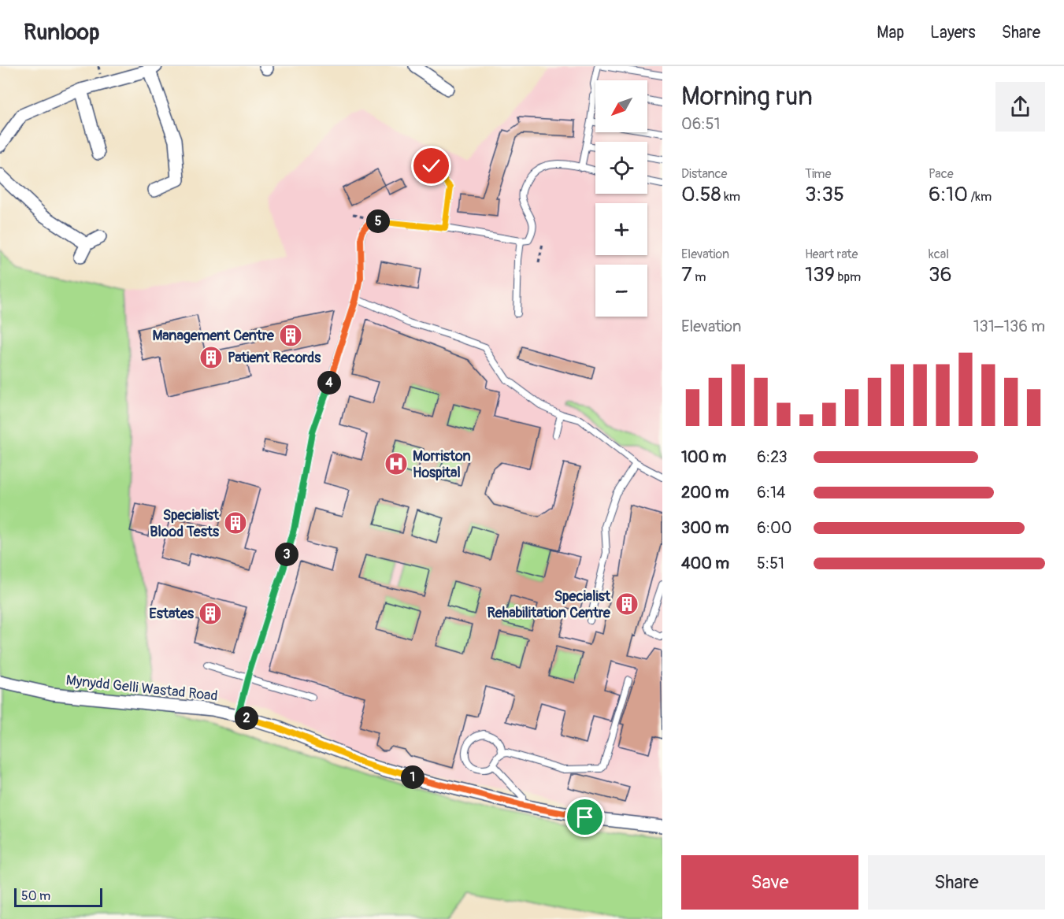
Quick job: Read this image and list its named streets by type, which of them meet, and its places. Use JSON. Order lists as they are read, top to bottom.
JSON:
{
  "streets": {
    "street": ["Mynydd Gelli Wastad Road"]
  },
  "places": {
    "building": [
      "Management Centre",
      "Patient Records",
      "Specialist Blood Tests",
      "Specialist Rehabilitation Centre",
      "Estates"
    ],
    "hospital": ["Morriston Hospital"]
  },
  "scale_bar": "50 m",
  "north": "bottom left",
  "page": {
    "header": "Runloop",
    "nav": ["Map", "Layers", "Share"],
    "heading": ["Morning run", "06:51"],
    "map_buttons": ["+", "−"],
    "stats": [
      ["Distance", "0.58 km"],
      ["Time", "3:35"],
      ["Pace", "6:10 /km"],
      ["Elevation", "7 m"],
      ["Heart rate", "139 bpm"],
      ["kcal", "36"]
    ],
    "pins": [
      "5",
      "4",
      "3",
      "2",
      "1"
    ],
    "chart": ["Elevation", "131–136 m"],
    "list": [
      {
        "name": "100 m",
        "note": "6:23"
      },
      {
        "name": "200 m",
        "note": "6:14"
      },
      {
        "name": "300 m",
        "note": "6:00"
      },
      {
        "name": "400 m",
        "note": "5:51"
      }
    ],
    "buttons": ["Save", "Share"],
    "scale": "50 m"
  }
}
